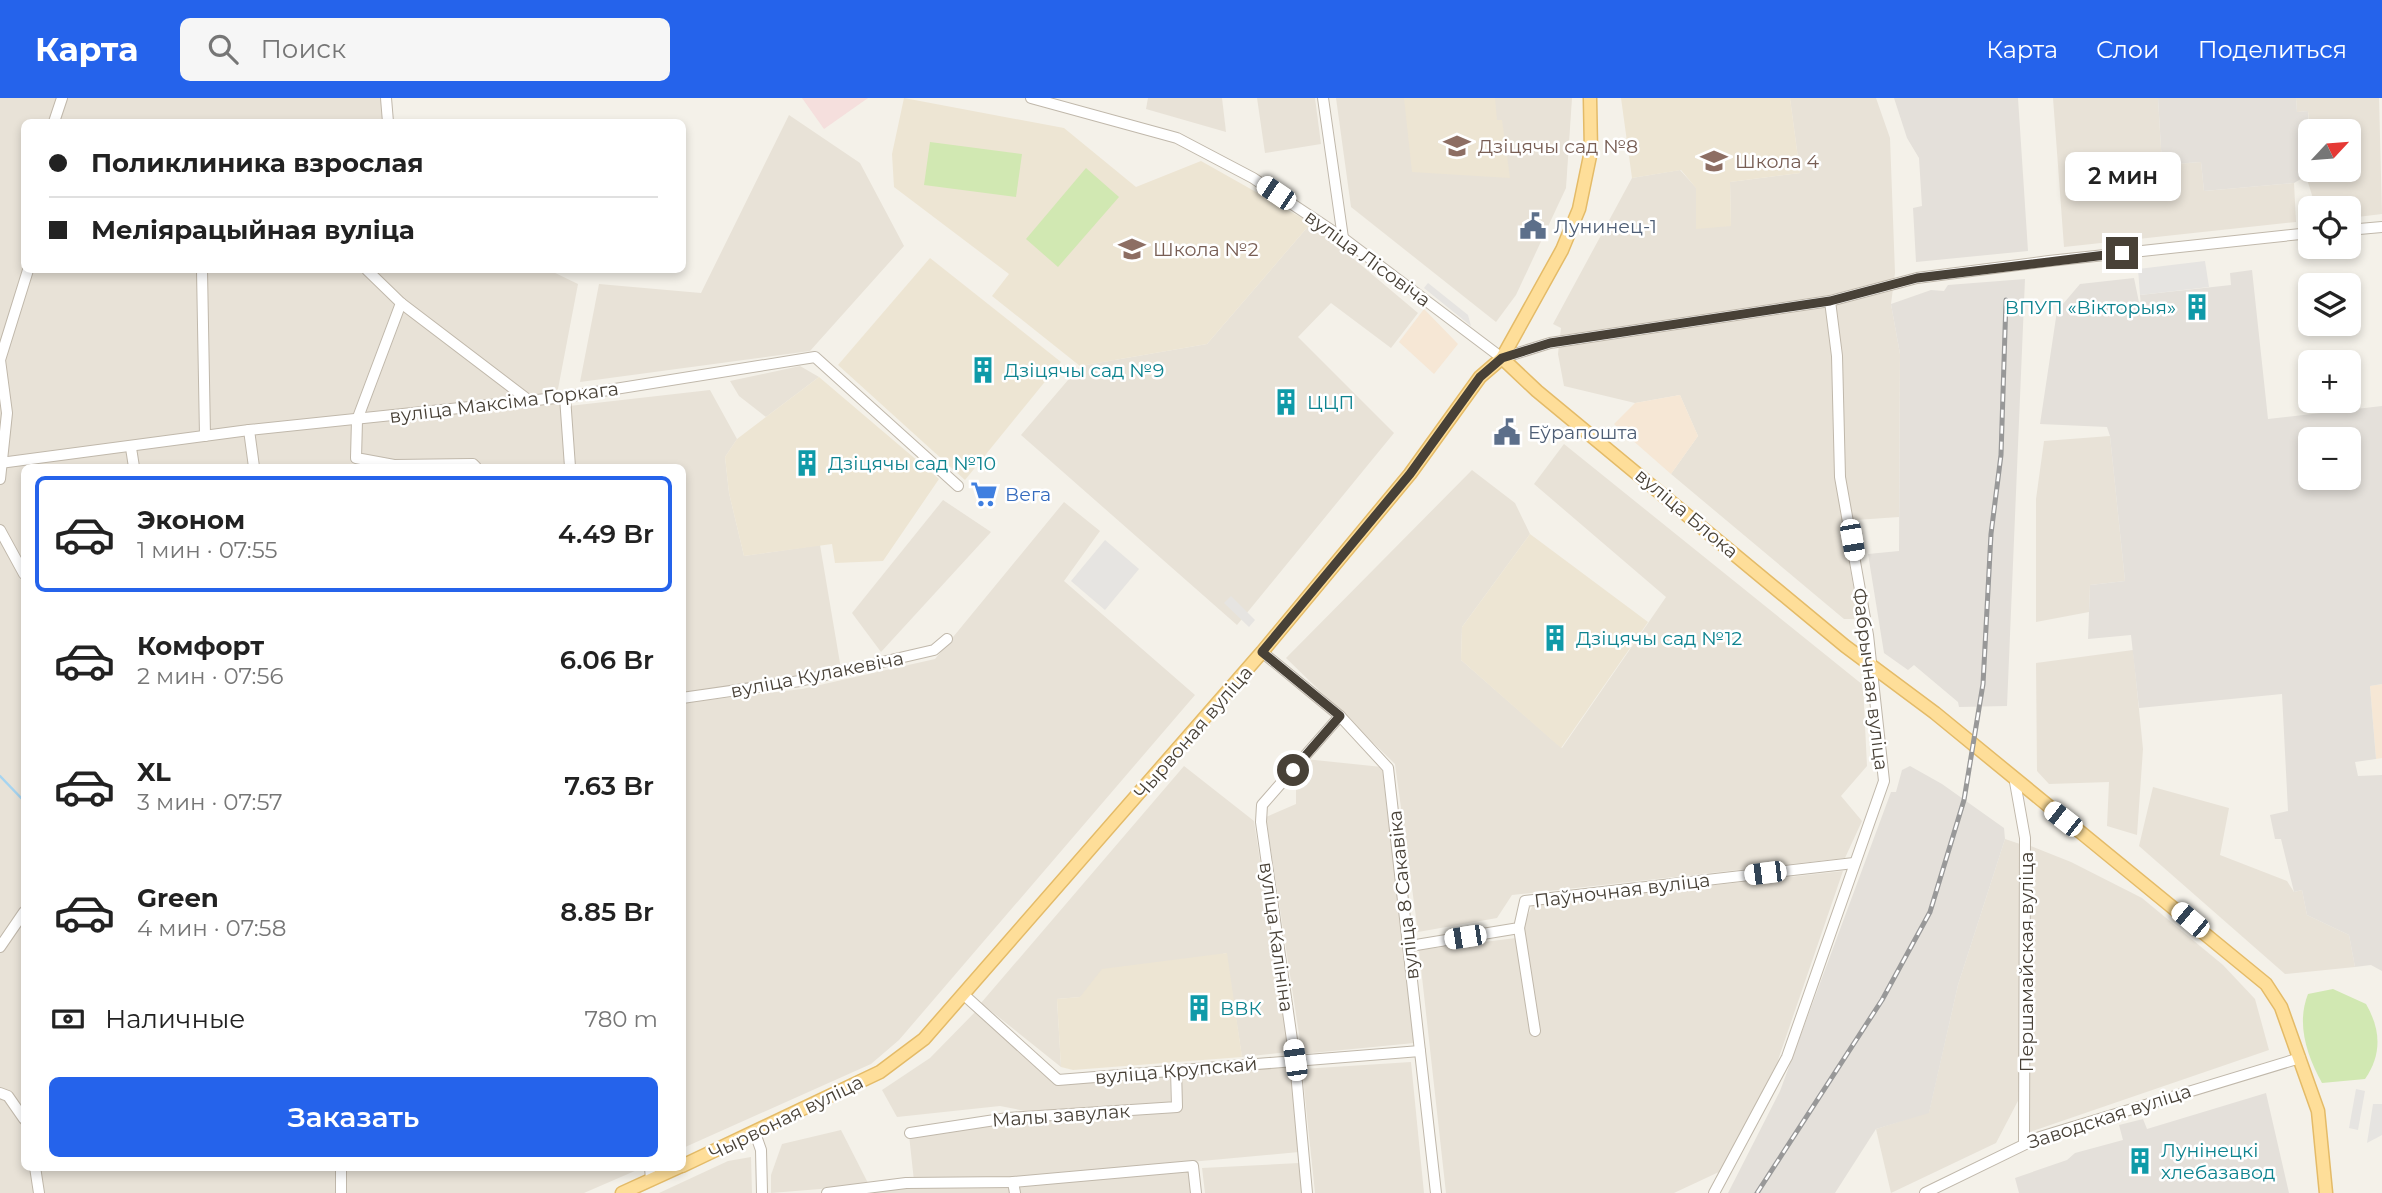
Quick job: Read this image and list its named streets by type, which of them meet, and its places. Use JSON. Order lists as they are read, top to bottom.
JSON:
{
  "streets": {
    "main road": ["вуліца Блока", "Чырвоная вуліца"],
    "street": [
      "вуліца Лісовіча",
      "вуліца Максіма Горкага",
      "вуліца Кулакевіча",
      "Фабрычная вуліца",
      "Паўночная вуліца",
      "вуліца 8 Сакавіка",
      "вуліца Калініна",
      "Першамайская вуліца",
      "вуліца Крупскай",
      "Малы завулак",
      "Заводская вуліца"
    ]
  },
  "crossings": [
    ["вуліца Лісовіча", "вуліца Блока"],
    ["вуліца Лісовіча", "Чырвоная вуліца"],
    ["вуліца Блока", "Фабрычная вуліца"],
    ["вуліца Блока", "Чырвоная вуліца"],
    ["вуліца Блока", "Першамайская вуліца"],
    ["вуліца Блока", "Заводская вуліца"],
    ["Фабрычная вуліца", "Паўночная вуліца"],
    ["Чырвоная вуліца", "вуліца 8 Сакавіка"],
    ["Чырвоная вуліца", "вуліца Крупскай"],
    ["Паўночная вуліца", "вуліца 8 Сакавіка"],
    ["вуліца 8 Сакавіка", "вуліца Калініна"],
    ["вуліца 8 Сакавіка", "вуліца Крупскай"],
    ["вуліца Калініна", "вуліца Крупскай"],
    ["Першамайская вуліца", "Заводская вуліца"],
    ["вуліца Крупскай", "Малы завулак"]
  ],
  "places": {
    "school or university": ["Дзіцячы сад №8", "Школа 4", "Школа №2"],
    "public building": ["Лунинец-1", "Еўрапошта"],
    "building": [
      "ВПУП «Вікторыя»",
      "Дзіцячы сад №9",
      "ЦЦП",
      "Дзіцячы сад №10",
      "Дзіцячы сад №12",
      "ВВК",
      "Лунінецкі хлебазавод"
    ],
    "supermarket": ["Вега"]
  },
  "north": "top right",
  "page": {
    "header": "Карта",
    "search": "Поиск",
    "nav": ["Карта", "Слои", "Поделиться"],
    "map_buttons": ["+", "−"],
    "banner": ["Поликлиника взрослая", "Меліярацыйная вуліца"],
    "bubble": "2 мин",
    "list": [
      {
        "name": "Эконом",
        "note": "1 мин · 07:55",
        "value": "4.49 Br"
      },
      {
        "name": "Комфорт",
        "note": "2 мин · 07:56",
        "value": "6.06 Br"
      },
      {
        "name": "XL",
        "note": "3 мин · 07:57",
        "value": "7.63 Br"
      },
      {
        "name": "Green",
        "note": "4 мин · 07:58",
        "value": "8.85 Br"
      }
    ],
    "pay": ["Наличные", "780 m"],
    "buttons": "Заказать"
  }
}
